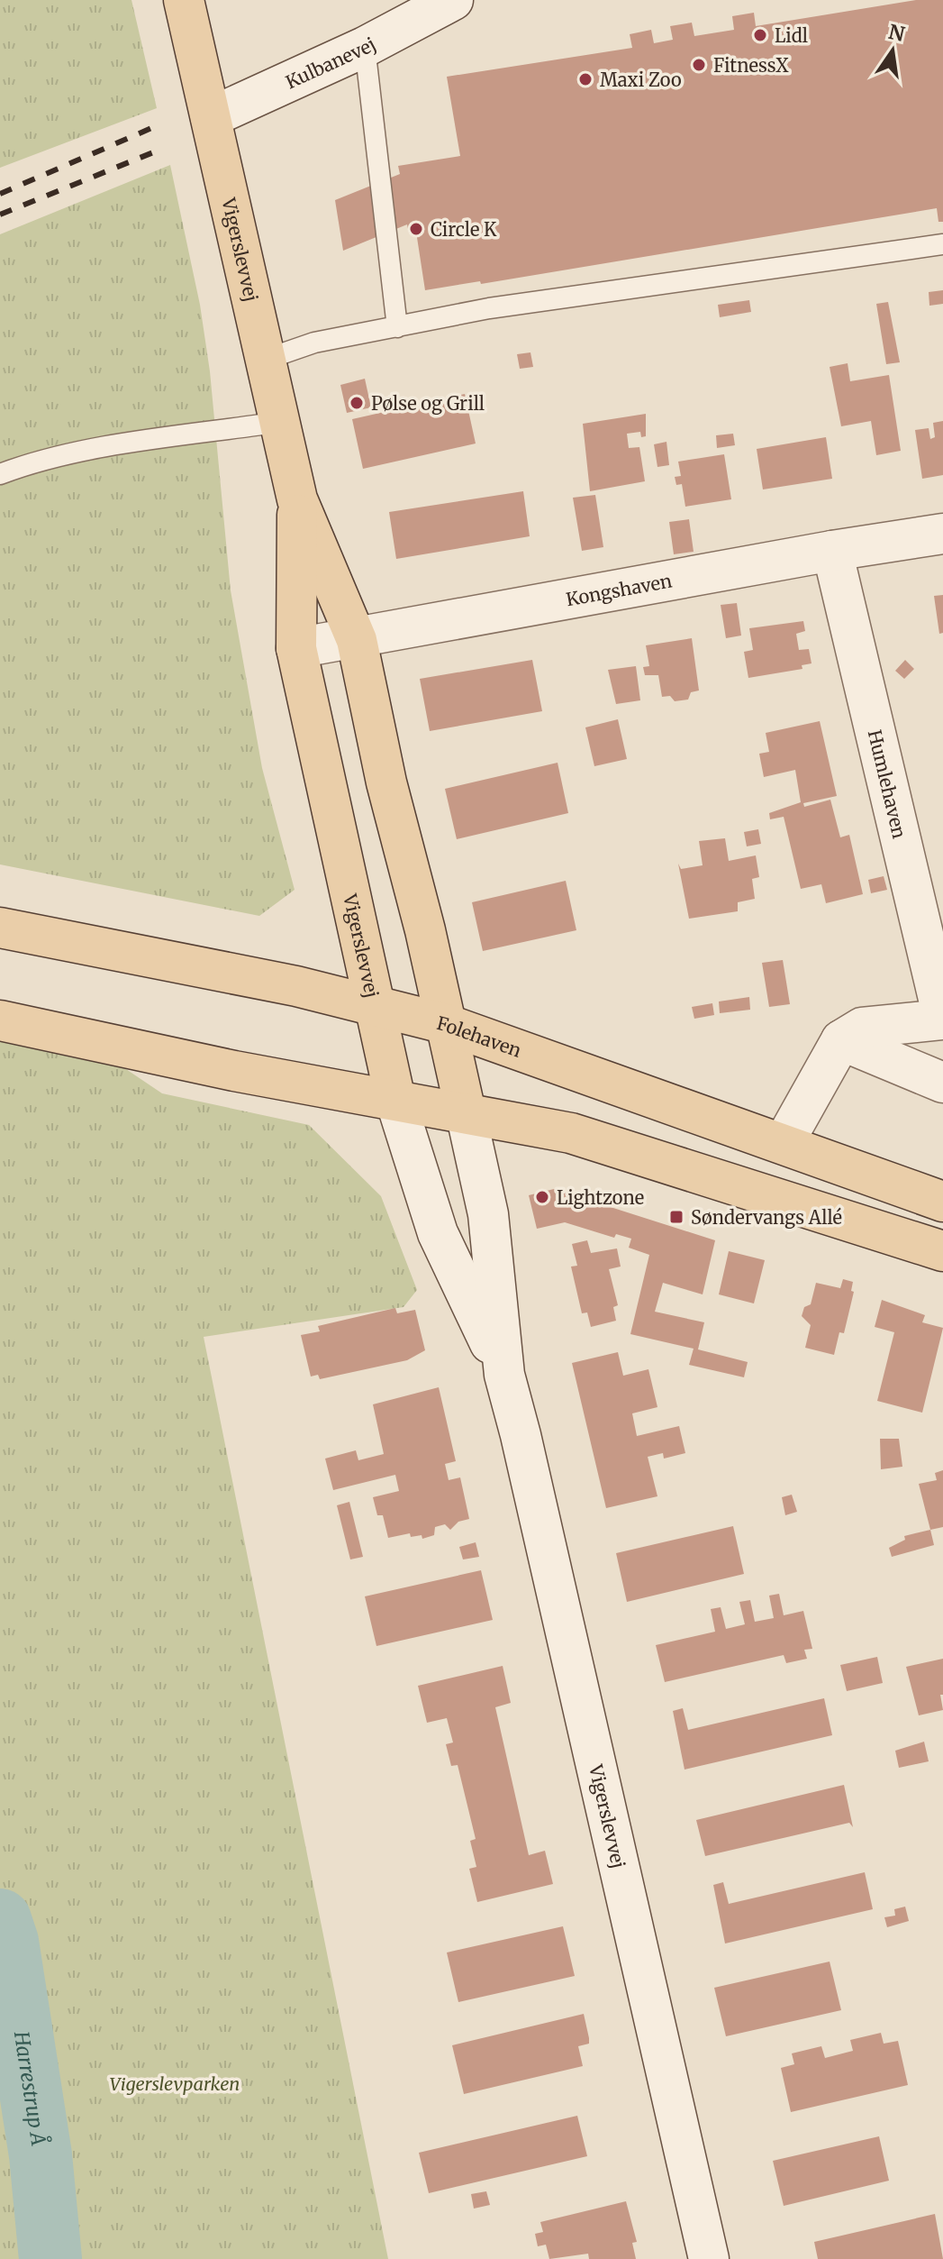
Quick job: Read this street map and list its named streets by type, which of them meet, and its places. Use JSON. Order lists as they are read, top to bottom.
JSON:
{
  "streets": {
    "main road": ["Vigerslevvej", "Folehaven"],
    "street": ["Kulbanevej", "Kongshaven", "Humlehaven"]
  },
  "crossings": [
    ["Kulbanevej", "Vigerslevvej"],
    ["Vigerslevvej", "Kongshaven"],
    ["Vigerslevvej", "Folehaven"],
    ["Kongshaven", "Humlehaven"]
  ],
  "water": ["Harrestrup Å"],
  "parks": ["Vigerslevparken"],
  "places": {
    "other": [
      "Lidl",
      "FitnessX",
      "Maxi Zoo",
      "Circle K",
      "Pølse og Grill",
      "Lightzone"
    ],
    "transit": ["Søndervangs Allé"]
  },
  "north": "top"
}
